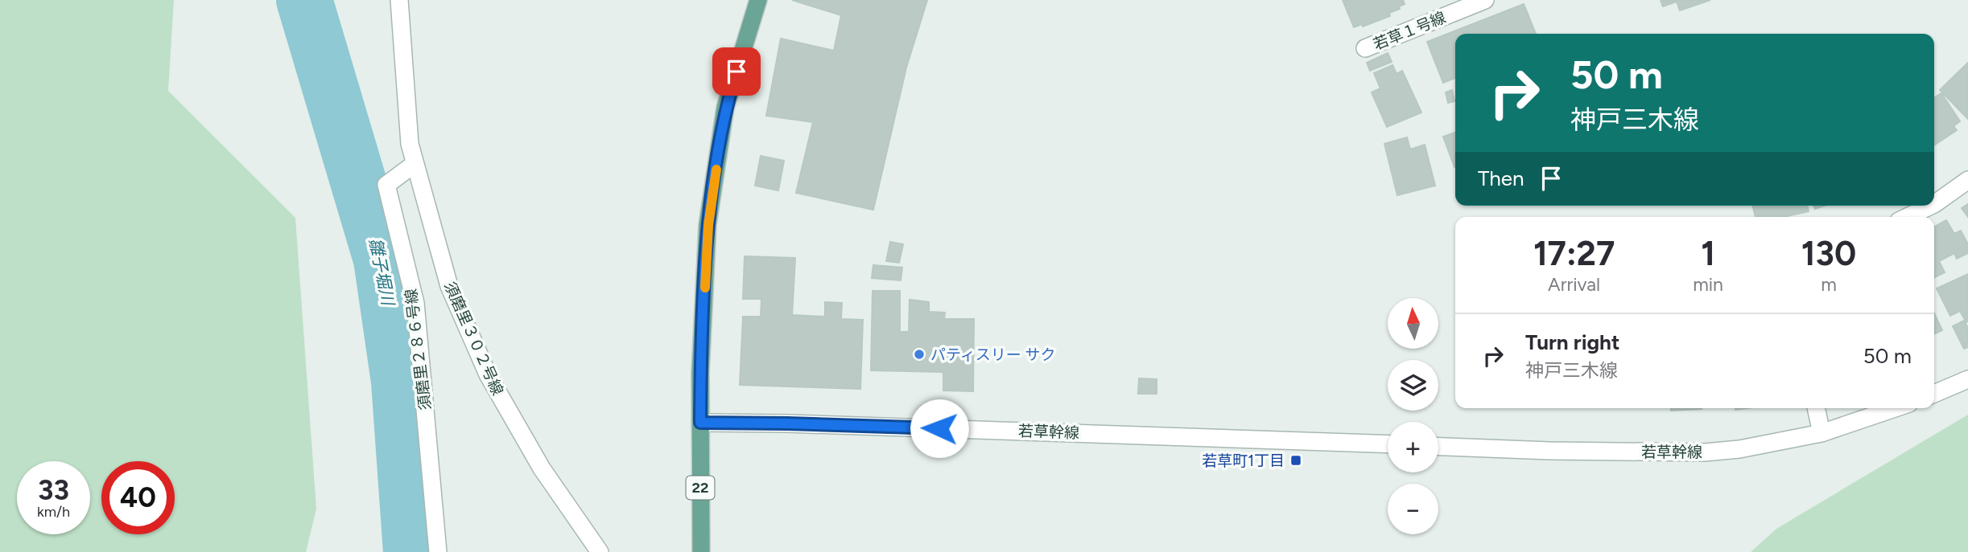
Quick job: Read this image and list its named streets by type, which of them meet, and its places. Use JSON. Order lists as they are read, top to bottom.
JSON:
{
  "streets": {
    "main road": ["22"],
    "street": [
      "若草１号線",
      "須磨里３０２号線",
      "須磨里２８６号線",
      "若草幹線"
    ]
  },
  "crossings": [
    ["須磨里３０２号線", "須磨里２８６号線"],
    ["若草幹線", "22"]
  ],
  "water": ["雛子堀川"],
  "places": {
    "other": ["パティスリー サク"],
    "transit": ["若草町1丁目"]
  },
  "north": "top",
  "page": {
    "turn": ["50 m", "神戸三木線"],
    "then": "Then",
    "eta": [
      "17:27",
      "Arrival",
      "1",
      "min",
      "130",
      "m"
    ],
    "map_buttons": ["+", "−"],
    "list": [
      {
        "name": "Turn right",
        "note": "神戸三木線",
        "value": "50 m"
      }
    ],
    "speed": "33 km/h",
    "limit": "40"
  }
}
